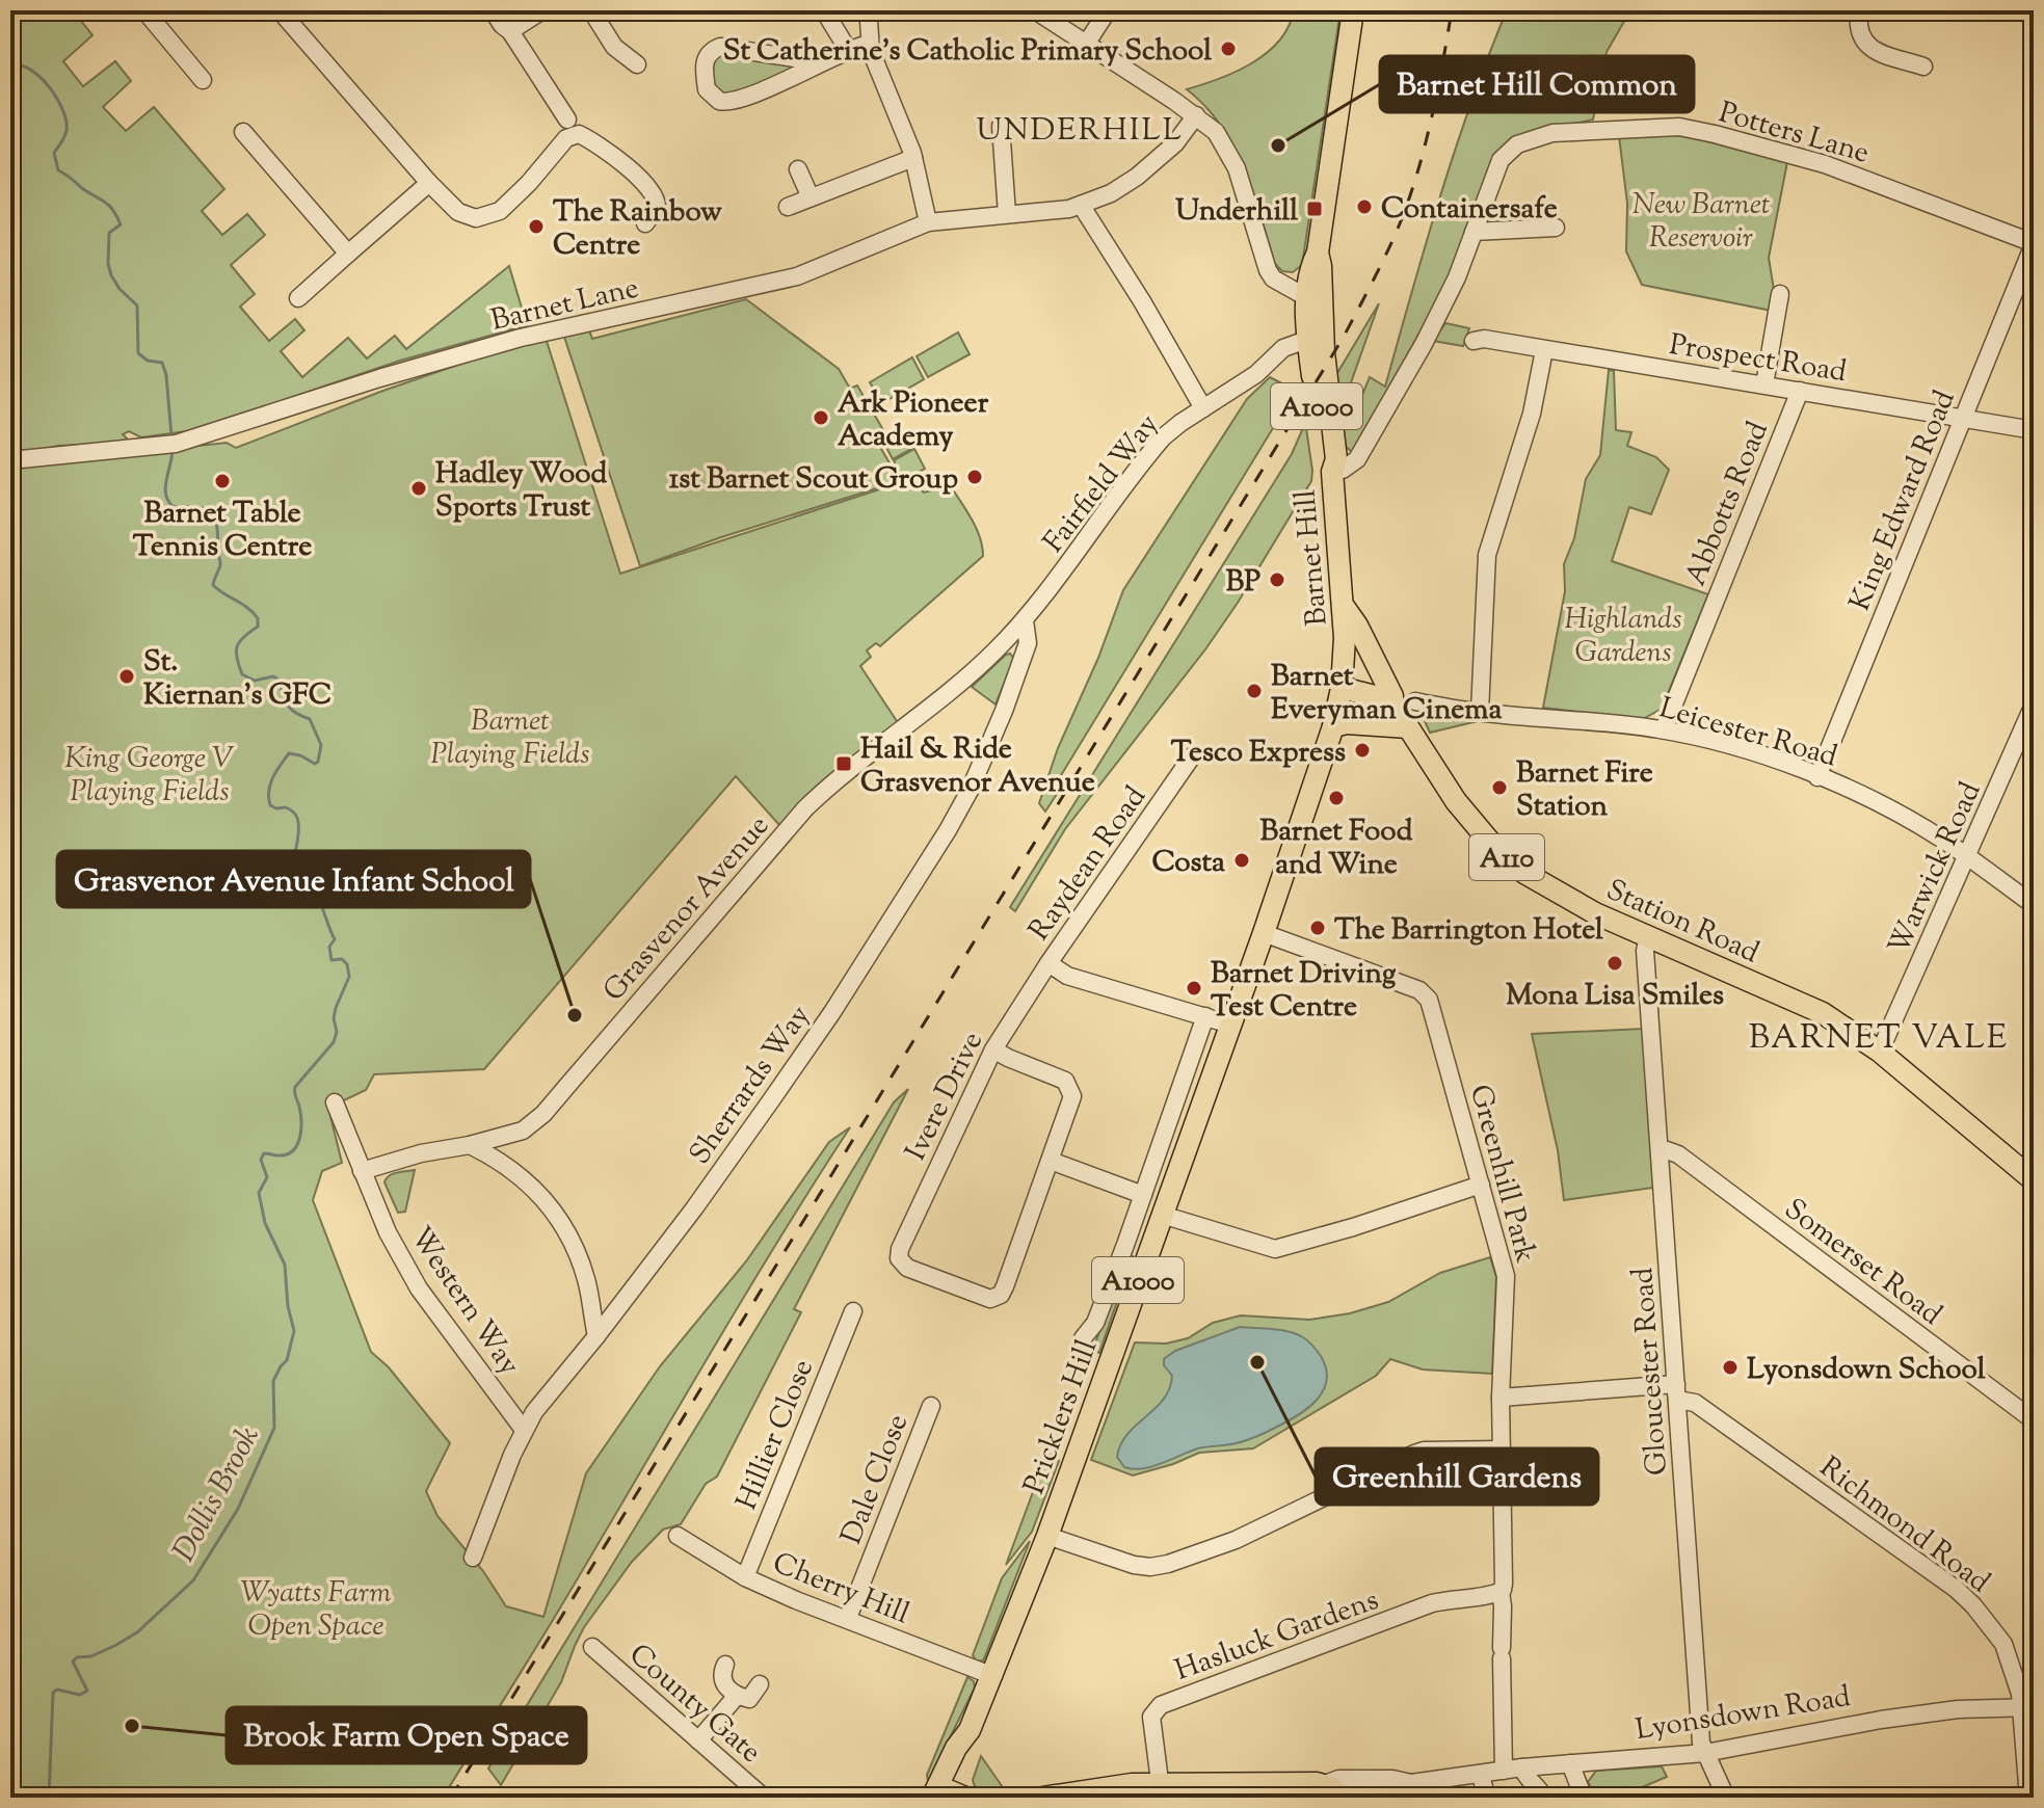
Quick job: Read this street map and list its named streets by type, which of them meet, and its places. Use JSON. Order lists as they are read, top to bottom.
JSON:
{
  "streets": {
    "main road": [
      "A1000",
      "Barnet Hill",
      "A110",
      "Station Road",
      "Pricklers Hill",
      "Lyonsdown Road"
    ],
    "street": [
      "Potters Lane",
      "Barnet Lane",
      "Prospect Road",
      "Fairfield Way",
      "King Edward Road",
      "Abbotts Road",
      "Leicester Road",
      "Raydean Road",
      "Warwick Road",
      "Grasvenor Avenue",
      "Sherrards Way",
      "Ivere Drive",
      "Greenhill Park",
      "Somerset Road",
      "Western Way",
      "Gloucester Road",
      "Hillier Close",
      "Dale Close",
      "Richmond Road",
      "Cherry Hill",
      "Hasluck Gardens",
      "County Gate"
    ]
  },
  "crossings": [
    ["Potters Lane", "King Edward Road"],
    ["Potters Lane", "Barnet Hill"],
    ["Prospect Road", "King Edward Road"],
    ["Prospect Road", "Abbotts Road"],
    ["A1000", "Barnet Hill"],
    ["A1000", "Raydean Road"],
    ["A1000", "Greenhill Park"],
    ["A1000", "Pricklers Hill"],
    ["Fairfield Way", "Barnet Hill"],
    ["Fairfield Way", "Grasvenor Avenue"],
    ["Fairfield Way", "Sherrards Way"],
    ["King Edward Road", "Leicester Road"],
    ["Abbotts Road", "Leicester Road"],
    ["Barnet Hill", "A110"],
    ["Leicester Road", "Warwick Road"],
    ["A110", "Station Road"],
    ["Raydean Road", "Ivere Drive"],
    ["Raydean Road", "Pricklers Hill"],
    ["Warwick Road", "Station Road"],
    ["Grasvenor Avenue", "Sherrards Way"],
    ["Grasvenor Avenue", "Western Way"],
    ["Station Road", "Gloucester Road"],
    ["Sherrards Way", "Western Way"],
    ["Greenhill Park", "Richmond Road"],
    ["Greenhill Park", "Hasluck Gardens"],
    ["Greenhill Park", "Lyonsdown Road"],
    ["Somerset Road", "Gloucester Road"],
    ["Gloucester Road", "Richmond Road"],
    ["Gloucester Road", "Lyonsdown Road"],
    ["Pricklers Hill", "Cherry Hill"],
    ["Hillier Close", "Cherry Hill"],
    ["Dale Close", "Cherry Hill"],
    ["Richmond Road", "Lyonsdown Road"],
    ["Hasluck Gardens", "Lyonsdown Road"]
  ],
  "districts": ["UNDERHILL", "BARNET VALE"],
  "water": ["Dollis Brook"],
  "parks": [
    "New Barnet Reservoir",
    "Highlands Gardens",
    "Barnet Playing Fields",
    "King George V Playing Fields",
    "Wyatts Farm Open Space"
  ],
  "places": {
    "other": [
      "St Catherine's Catholic Primary School",
      "Barnet Hill Common",
      "Containersafe",
      "The Rainbow Centre",
      "Ark Pioneer Academy",
      "1st Barnet Scout Group",
      "Barnet Table Tennis Centre",
      "Hadley Wood Sports Trust",
      "BP",
      "St. Kiernan's GFC",
      "Barnet Everyman Cinema",
      "Tesco Express",
      "Barnet Fire Station",
      "Barnet Food and Wine",
      "Costa",
      "The Barrington Hotel",
      "Mona Lisa Smiles",
      "Barnet Driving Test Centre",
      "Grasvenor Avenue Infant School",
      "Greenhill Gardens",
      "Lyonsdown School",
      "Brook Farm Open Space"
    ],
    "transit": ["Underhill", "Hail & Ride Grasvenor Avenue"]
  }
}
